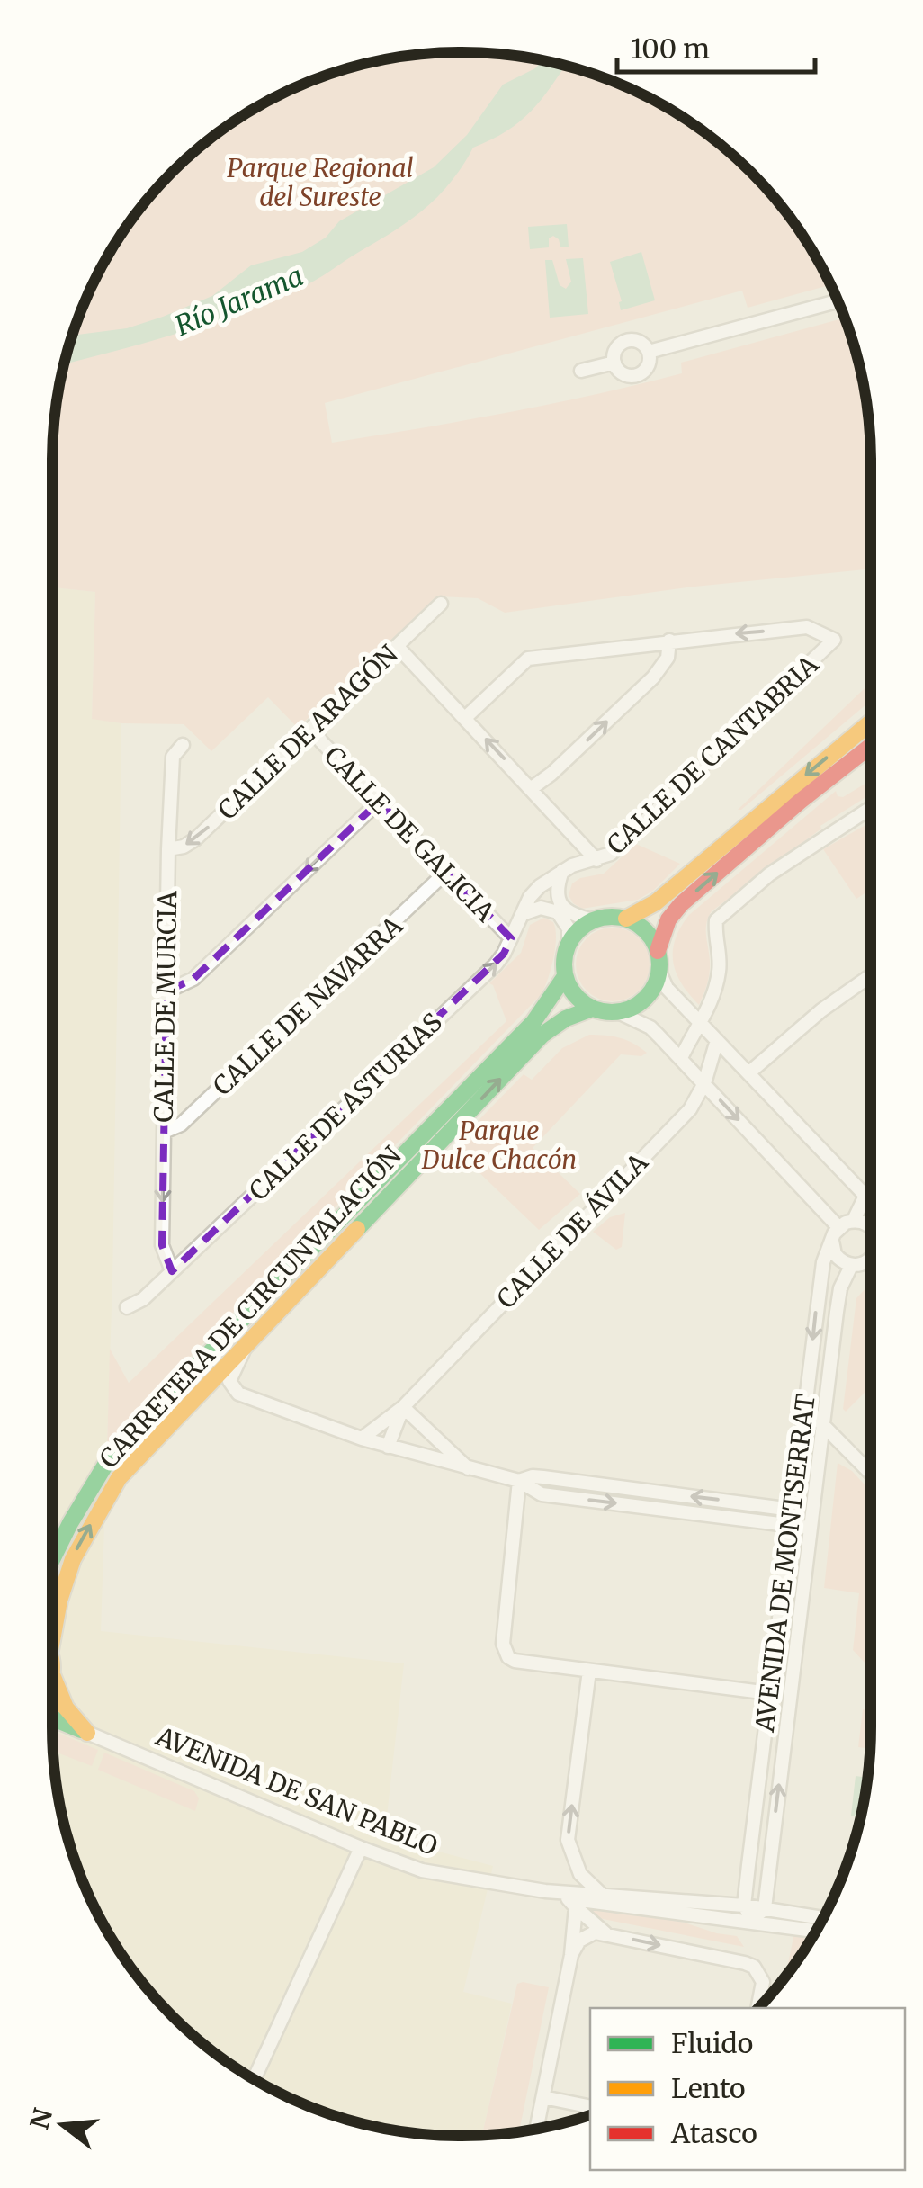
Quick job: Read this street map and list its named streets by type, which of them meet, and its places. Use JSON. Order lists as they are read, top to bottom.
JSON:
{
  "streets": {
    "main road": ["CARRETERA DE CIRCUNVALACIÓN", "AVENIDA DE SAN PABLO"],
    "street": [
      "CALLE DE ARAGÓN",
      "CALLE DE CANTABRIA",
      "CALLE DE GALICIA",
      "CALLE DE NAVARRA",
      "CALLE DE MURCIA",
      "CALLE DE ASTURIAS",
      "CALLE DE ÁVILA",
      "AVENIDA DE MONTSERRAT"
    ]
  },
  "crossings": [
    ["CALLE DE ARAGÓN", "CALLE DE GALICIA"],
    ["CALLE DE ARAGÓN", "CALLE DE MURCIA"],
    ["CALLE DE CANTABRIA", "CALLE DE ASTURIAS"],
    ["CALLE DE GALICIA", "CALLE DE NAVARRA"],
    ["CALLE DE GALICIA", "CALLE DE ASTURIAS"],
    ["CALLE DE NAVARRA", "CALLE DE MURCIA"],
    ["CALLE DE MURCIA", "CALLE DE ASTURIAS"],
    ["CARRETERA DE CIRCUNVALACIÓN", "AVENIDA DE SAN PABLO"]
  ],
  "one_way": ["CALLE DE ASTURIAS"],
  "water": ["Río Jarama"],
  "parks": ["Parque Regional del Sureste", "Parque Dulce Chacón"],
  "legend": ["Fluido", "Lento", "Atasco"],
  "scale_bar": "100 m",
  "north": "left"
}
